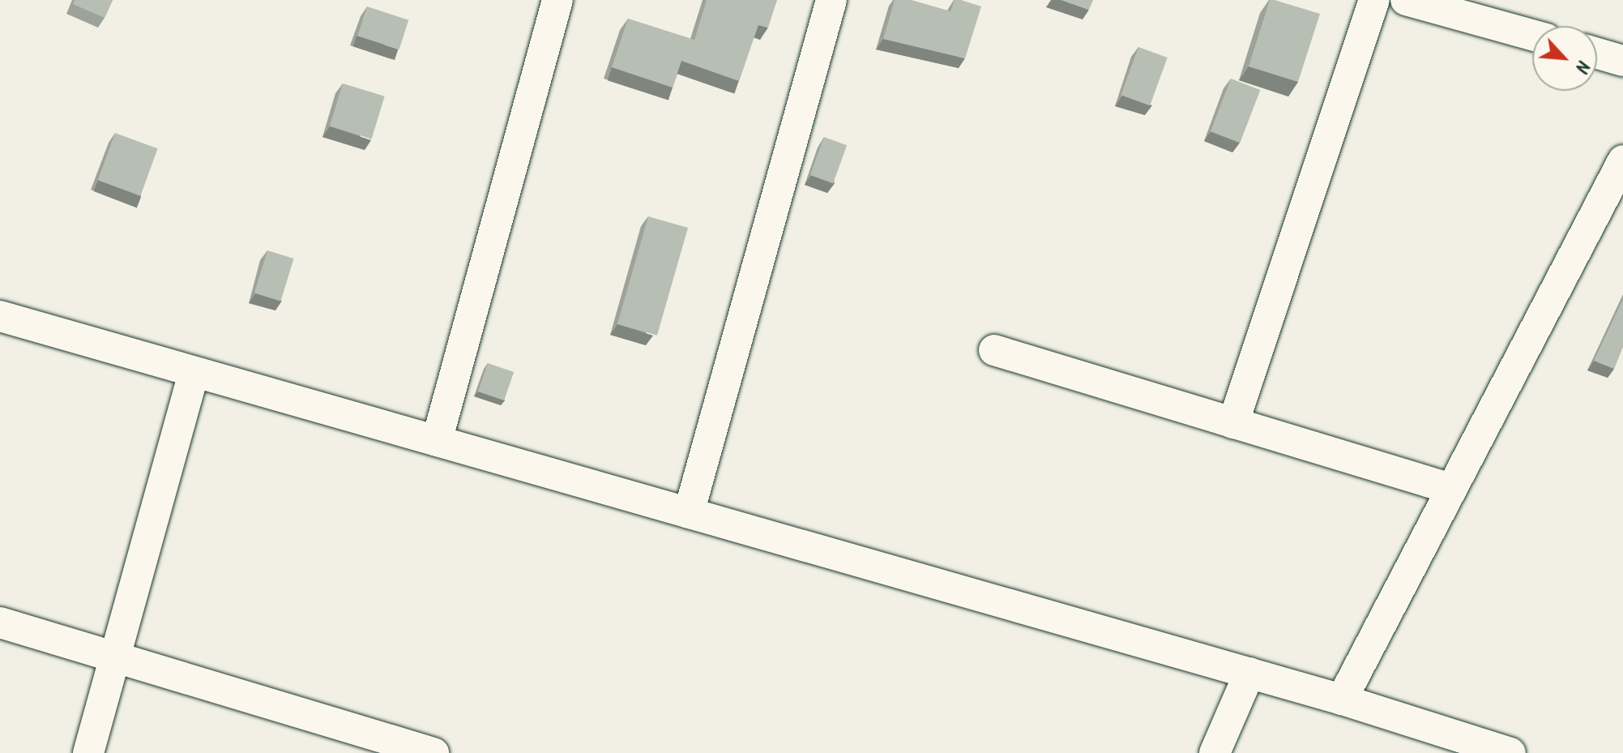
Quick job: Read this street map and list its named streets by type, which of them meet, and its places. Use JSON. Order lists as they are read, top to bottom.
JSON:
{
  "north": "bottom right"
}
